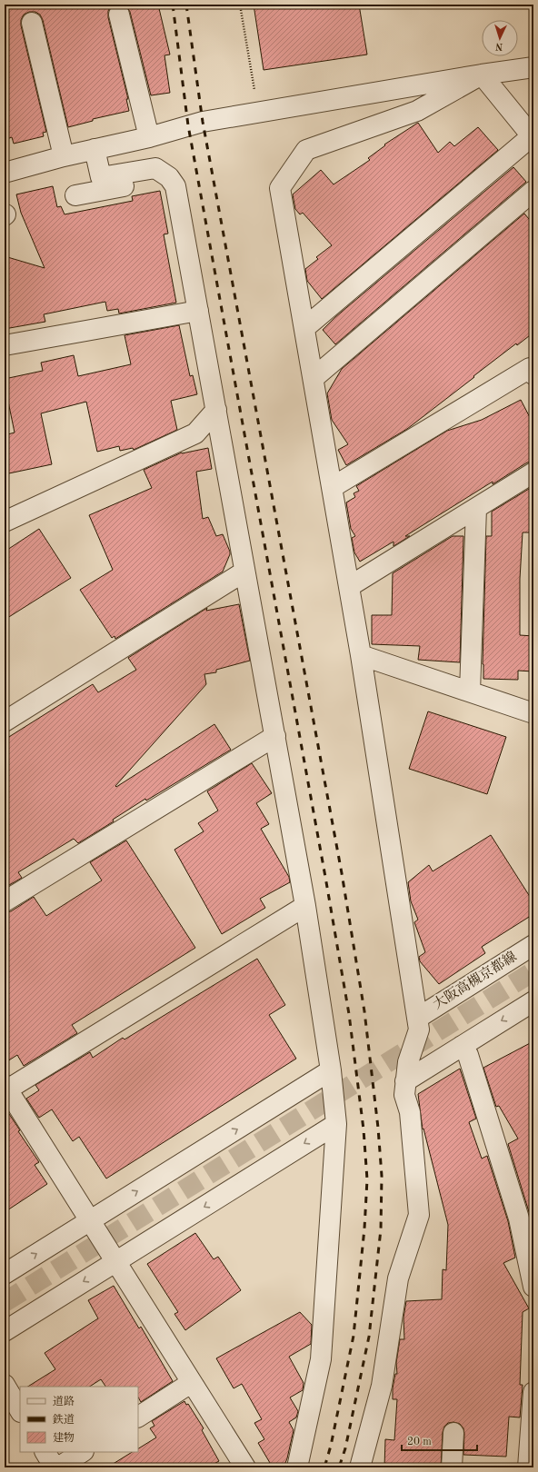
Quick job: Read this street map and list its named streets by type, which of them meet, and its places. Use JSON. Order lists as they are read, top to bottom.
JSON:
{
  "streets": {
    "street": ["大阪高槻京都線"]
  },
  "legend": ["道路", "鉄道", "建物"],
  "scale_bar": "20 m",
  "north": "bottom"
}
